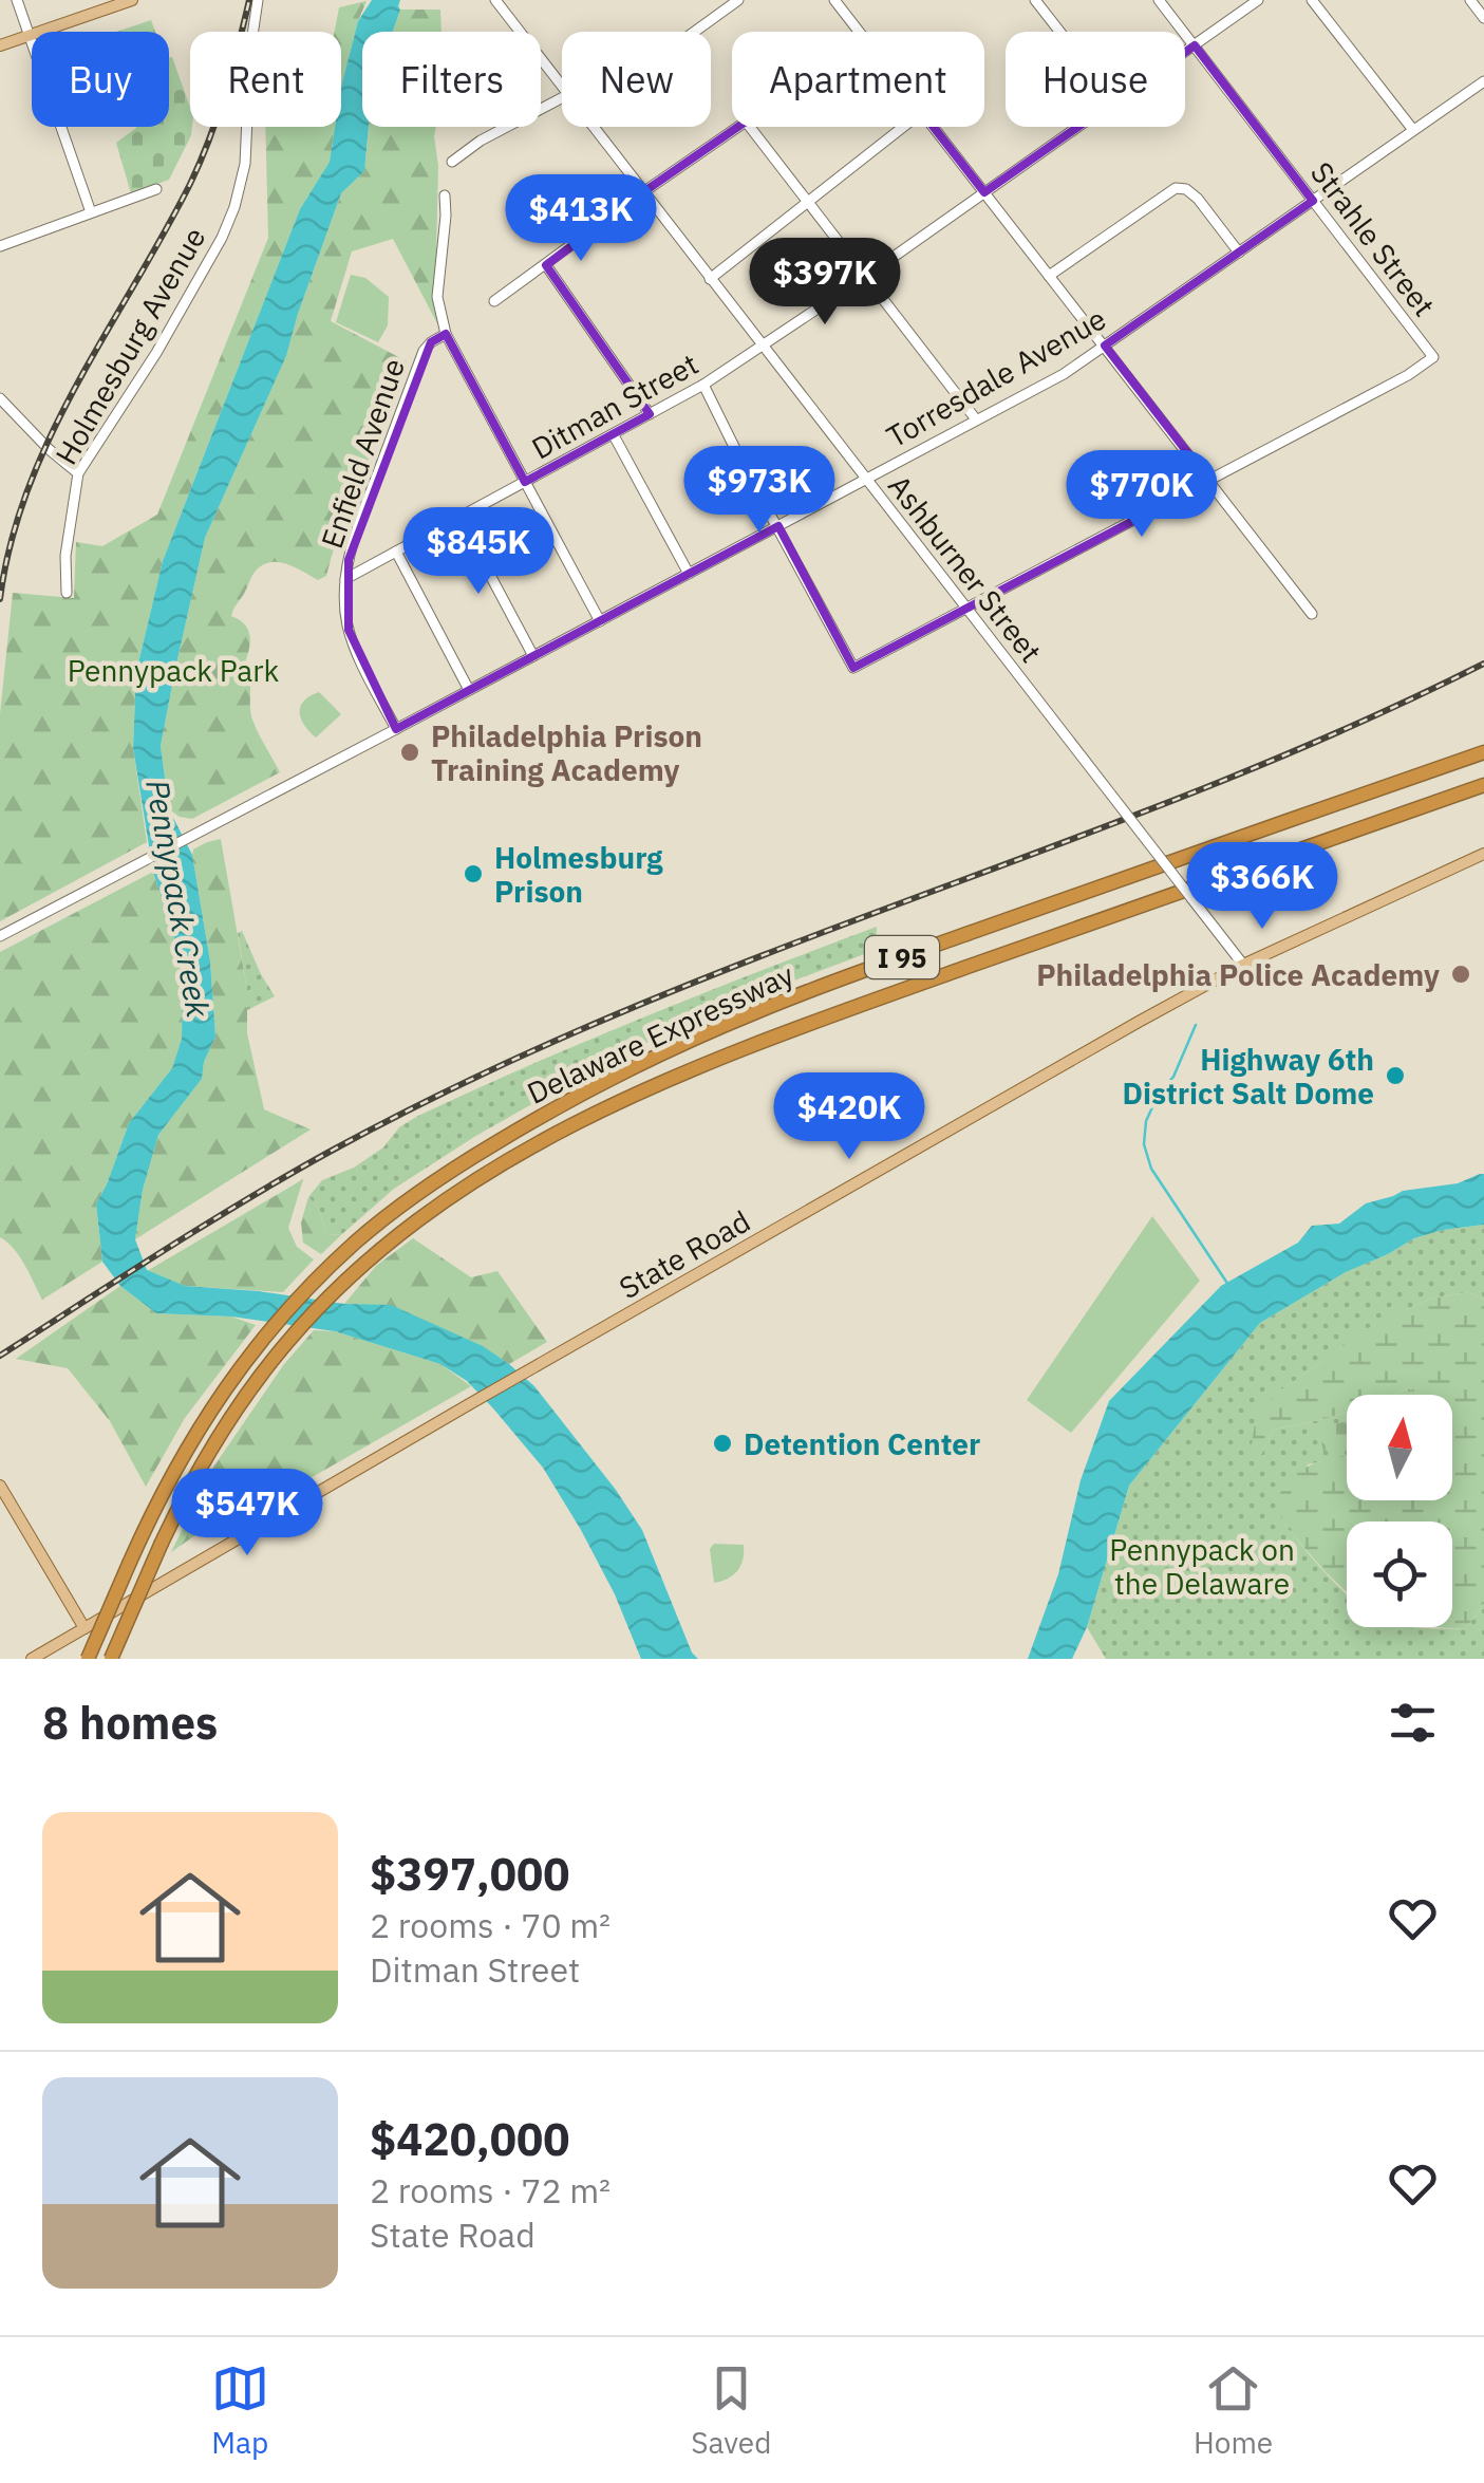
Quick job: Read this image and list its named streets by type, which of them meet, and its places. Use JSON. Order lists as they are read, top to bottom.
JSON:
{
  "streets": {
    "highway": ["I 95", "Delaware Expressway"],
    "main road": ["State Road"],
    "street": [
      "Strahle Street",
      "Holmesburg Avenue",
      "Torresdale Avenue",
      "Ditman Street",
      "Enfield Avenue",
      "Ashburner Street"
    ]
  },
  "crossings": [
    ["Strahle Street", "Torresdale Avenue"],
    ["Strahle Street", "Ditman Street"],
    ["Torresdale Avenue", "Enfield Avenue"],
    ["Torresdale Avenue", "Ashburner Street"],
    ["Ditman Street", "Enfield Avenue"],
    ["Ditman Street", "Ashburner Street"],
    ["Ashburner Street", "State Road"]
  ],
  "water": ["Pennypack Creek"],
  "parks": ["Pennypack Park", "Pennypack on the Delaware"],
  "places": [
    "Philadelphia Prison Training Academy",
    "Holmesburg Prison",
    "Philadelphia Police Academy",
    "Highway 6th District Salt Dome",
    "Detention Center"
  ],
  "north": "top",
  "page": {
    "chip": [
      "Buy",
      "Rent",
      "Filters",
      "New",
      "Apartment",
      "House"
    ],
    "price": [
      "$413K",
      "$397K",
      "$973K",
      "$770K",
      "$845K",
      "$366K",
      "$420K",
      "$547K"
    ],
    "heading": "8 homes",
    "list": [
      {
        "name": "$397,000",
        "note": "2 rooms · 70 m² · Ditman Street"
      },
      {
        "name": "$420,000",
        "note": "2 rooms · 72 m² · State Road"
      }
    ],
    "tabs": ["Map", "Saved", "Home"]
  }
}
